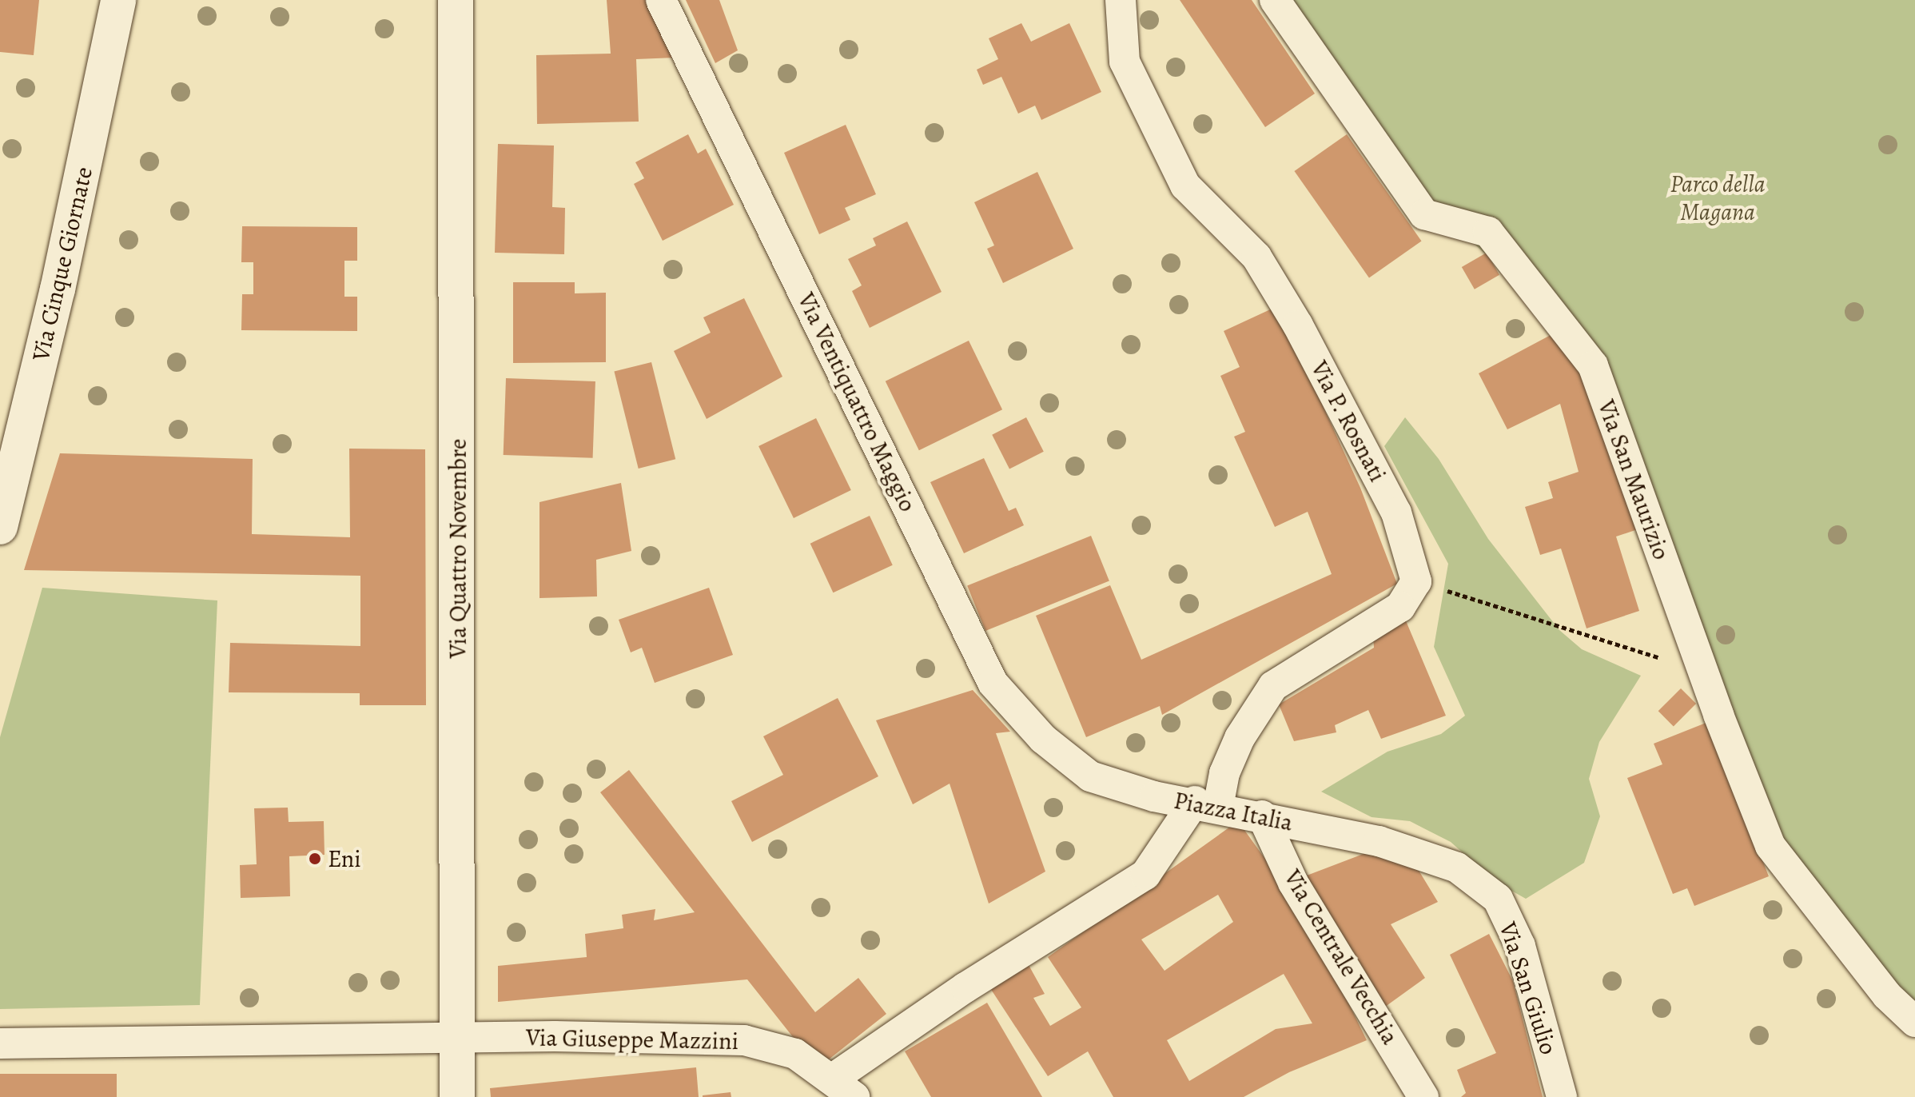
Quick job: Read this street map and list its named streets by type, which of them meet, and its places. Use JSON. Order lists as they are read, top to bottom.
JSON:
{
  "streets": {
    "main road": ["Via Cinque Giornate", "Via Quattro Novembre"],
    "street": [
      "Via Ventiquattro Maggio",
      "Via P. Rosnati",
      "Via San Maurizio",
      "Piazza Italia",
      "Via Centrale Vecchia",
      "Via San Giulio",
      "Via Giuseppe Mazzini"
    ]
  },
  "crossings": [
    ["Via Ventiquattro Maggio", "Piazza Italia"],
    ["Via Quattro Novembre", "Via Giuseppe Mazzini"],
    ["Piazza Italia", "Via Centrale Vecchia"],
    ["Piazza Italia", "Via San Giulio"],
    ["Piazza Italia", "Via Giuseppe Mazzini"]
  ],
  "parks": ["Parco della Magana"],
  "places": ["Eni"]
}
